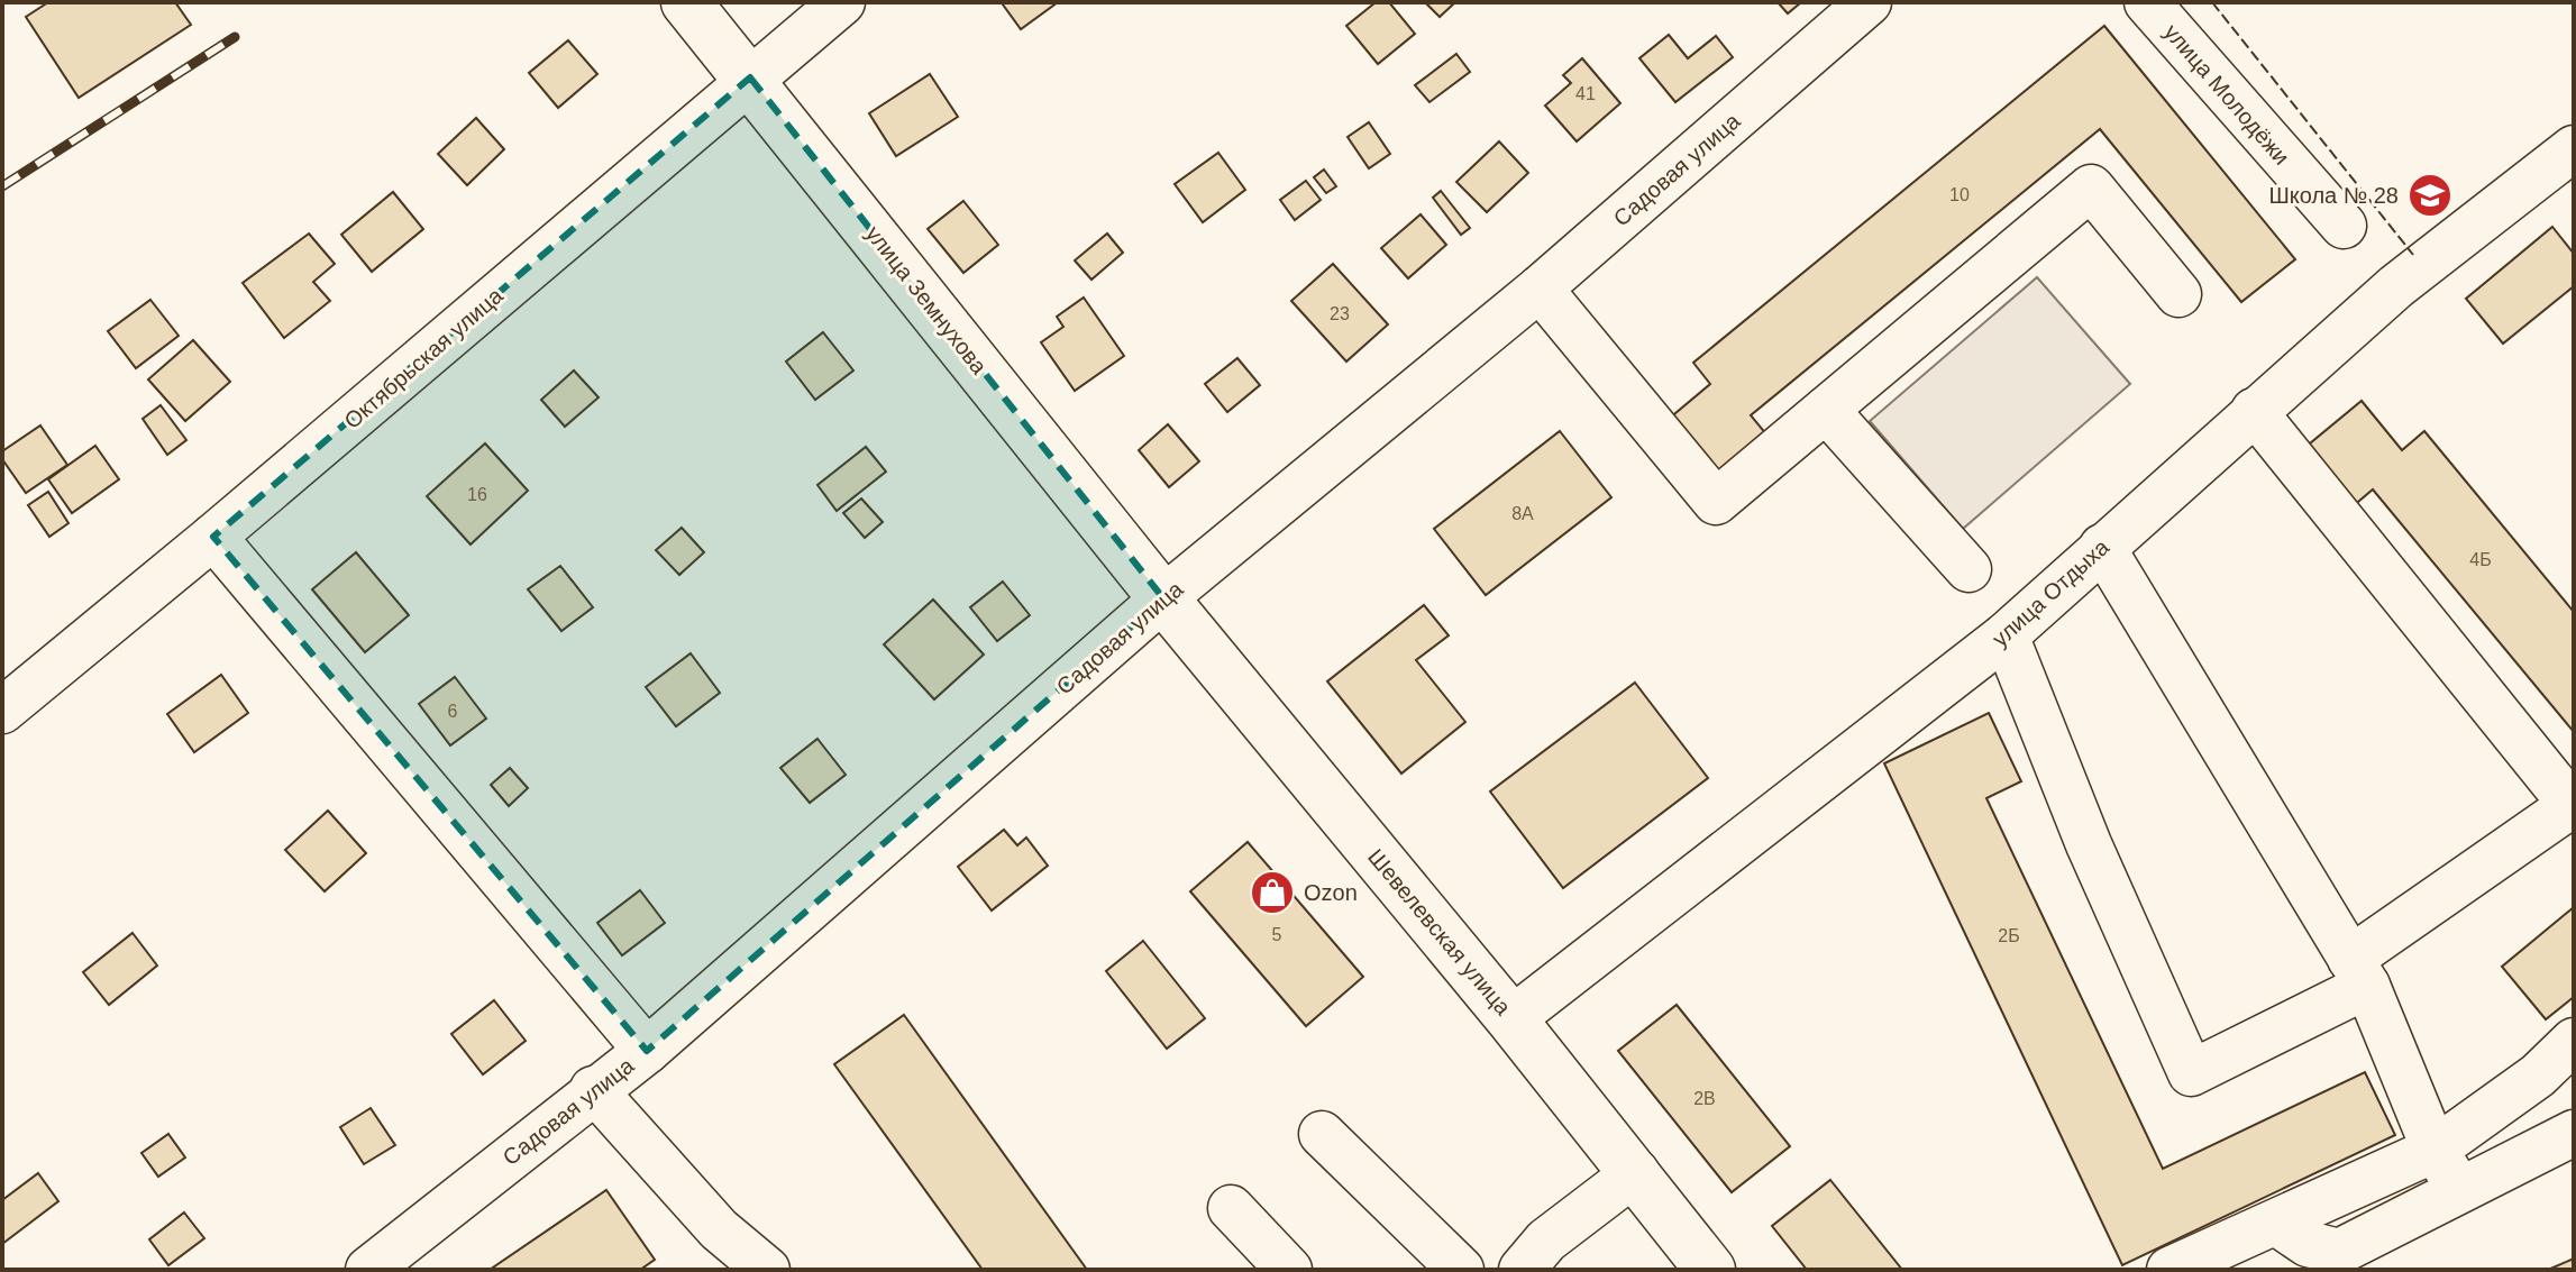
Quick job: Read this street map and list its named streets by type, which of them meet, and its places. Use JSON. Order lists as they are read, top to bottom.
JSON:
{
  "streets": {
    "main road": ["улица Земнухова", "Шевелевская улица"],
    "street": [
      "улица Молодёжи",
      "Садовая улица",
      "Октябрьская улица",
      "улица Отдыха"
    ]
  },
  "crossings": [
    ["Садовая улица", "улица Земнухова"],
    ["Садовая улица", "Шевелевская улица"],
    ["улица Земнухова", "Октябрьская улица"],
    ["улица Земнухова", "Шевелевская улица"],
    ["улица Отдыха", "Шевелевская улица"]
  ],
  "places": {
    "school or university": ["Школа № 28"],
    "shop": ["Ozon"]
  },
  "house_numbers": [
    "41",
    "10",
    "23",
    "16",
    "8А",
    "4Б",
    "6",
    "5",
    "2Б",
    "2В"
  ]
}
